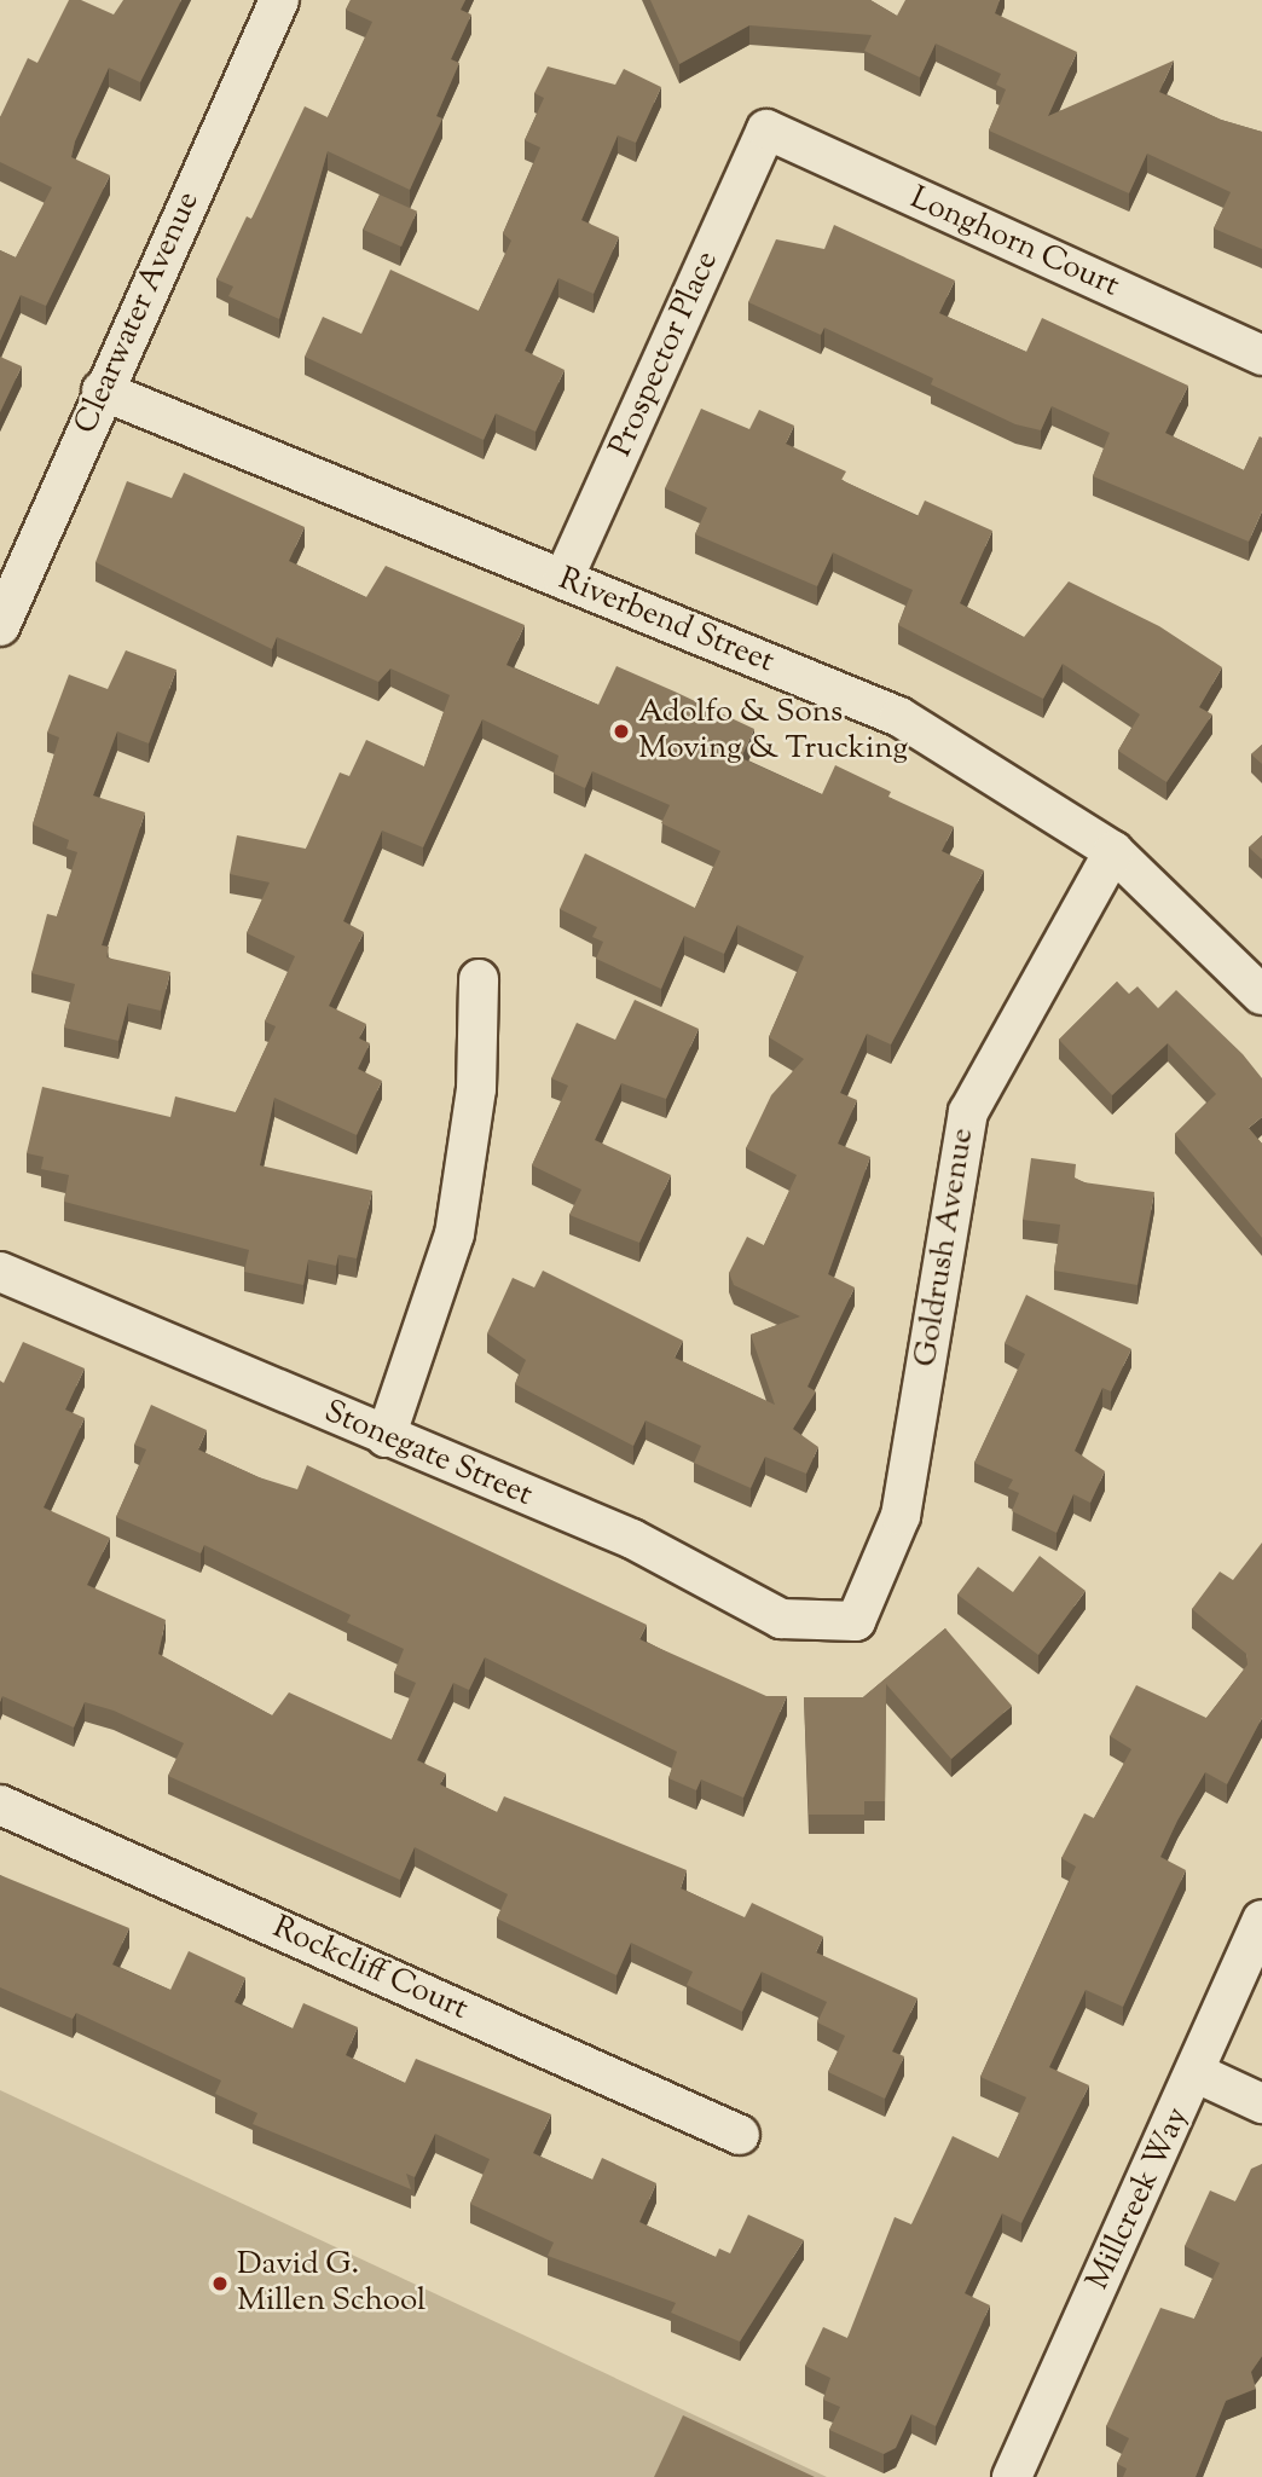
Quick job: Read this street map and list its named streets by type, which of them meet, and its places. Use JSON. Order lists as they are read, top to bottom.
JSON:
{
  "streets": {
    "street": [
      "Longhorn Court",
      "Clearwater Avenue",
      "Prospector Place",
      "Riverbend Street",
      "Goldrush Avenue",
      "Stonegate Street",
      "Rockcliff Court",
      "Millcreek Way"
    ]
  },
  "crossings": [
    ["Longhorn Court", "Prospector Place"],
    ["Clearwater Avenue", "Riverbend Street"],
    ["Prospector Place", "Riverbend Street"],
    ["Riverbend Street", "Goldrush Avenue"],
    ["Goldrush Avenue", "Stonegate Street"]
  ],
  "places": ["Adolfo & Sons Moving & Trucking", "David G. Millen School"]
}
